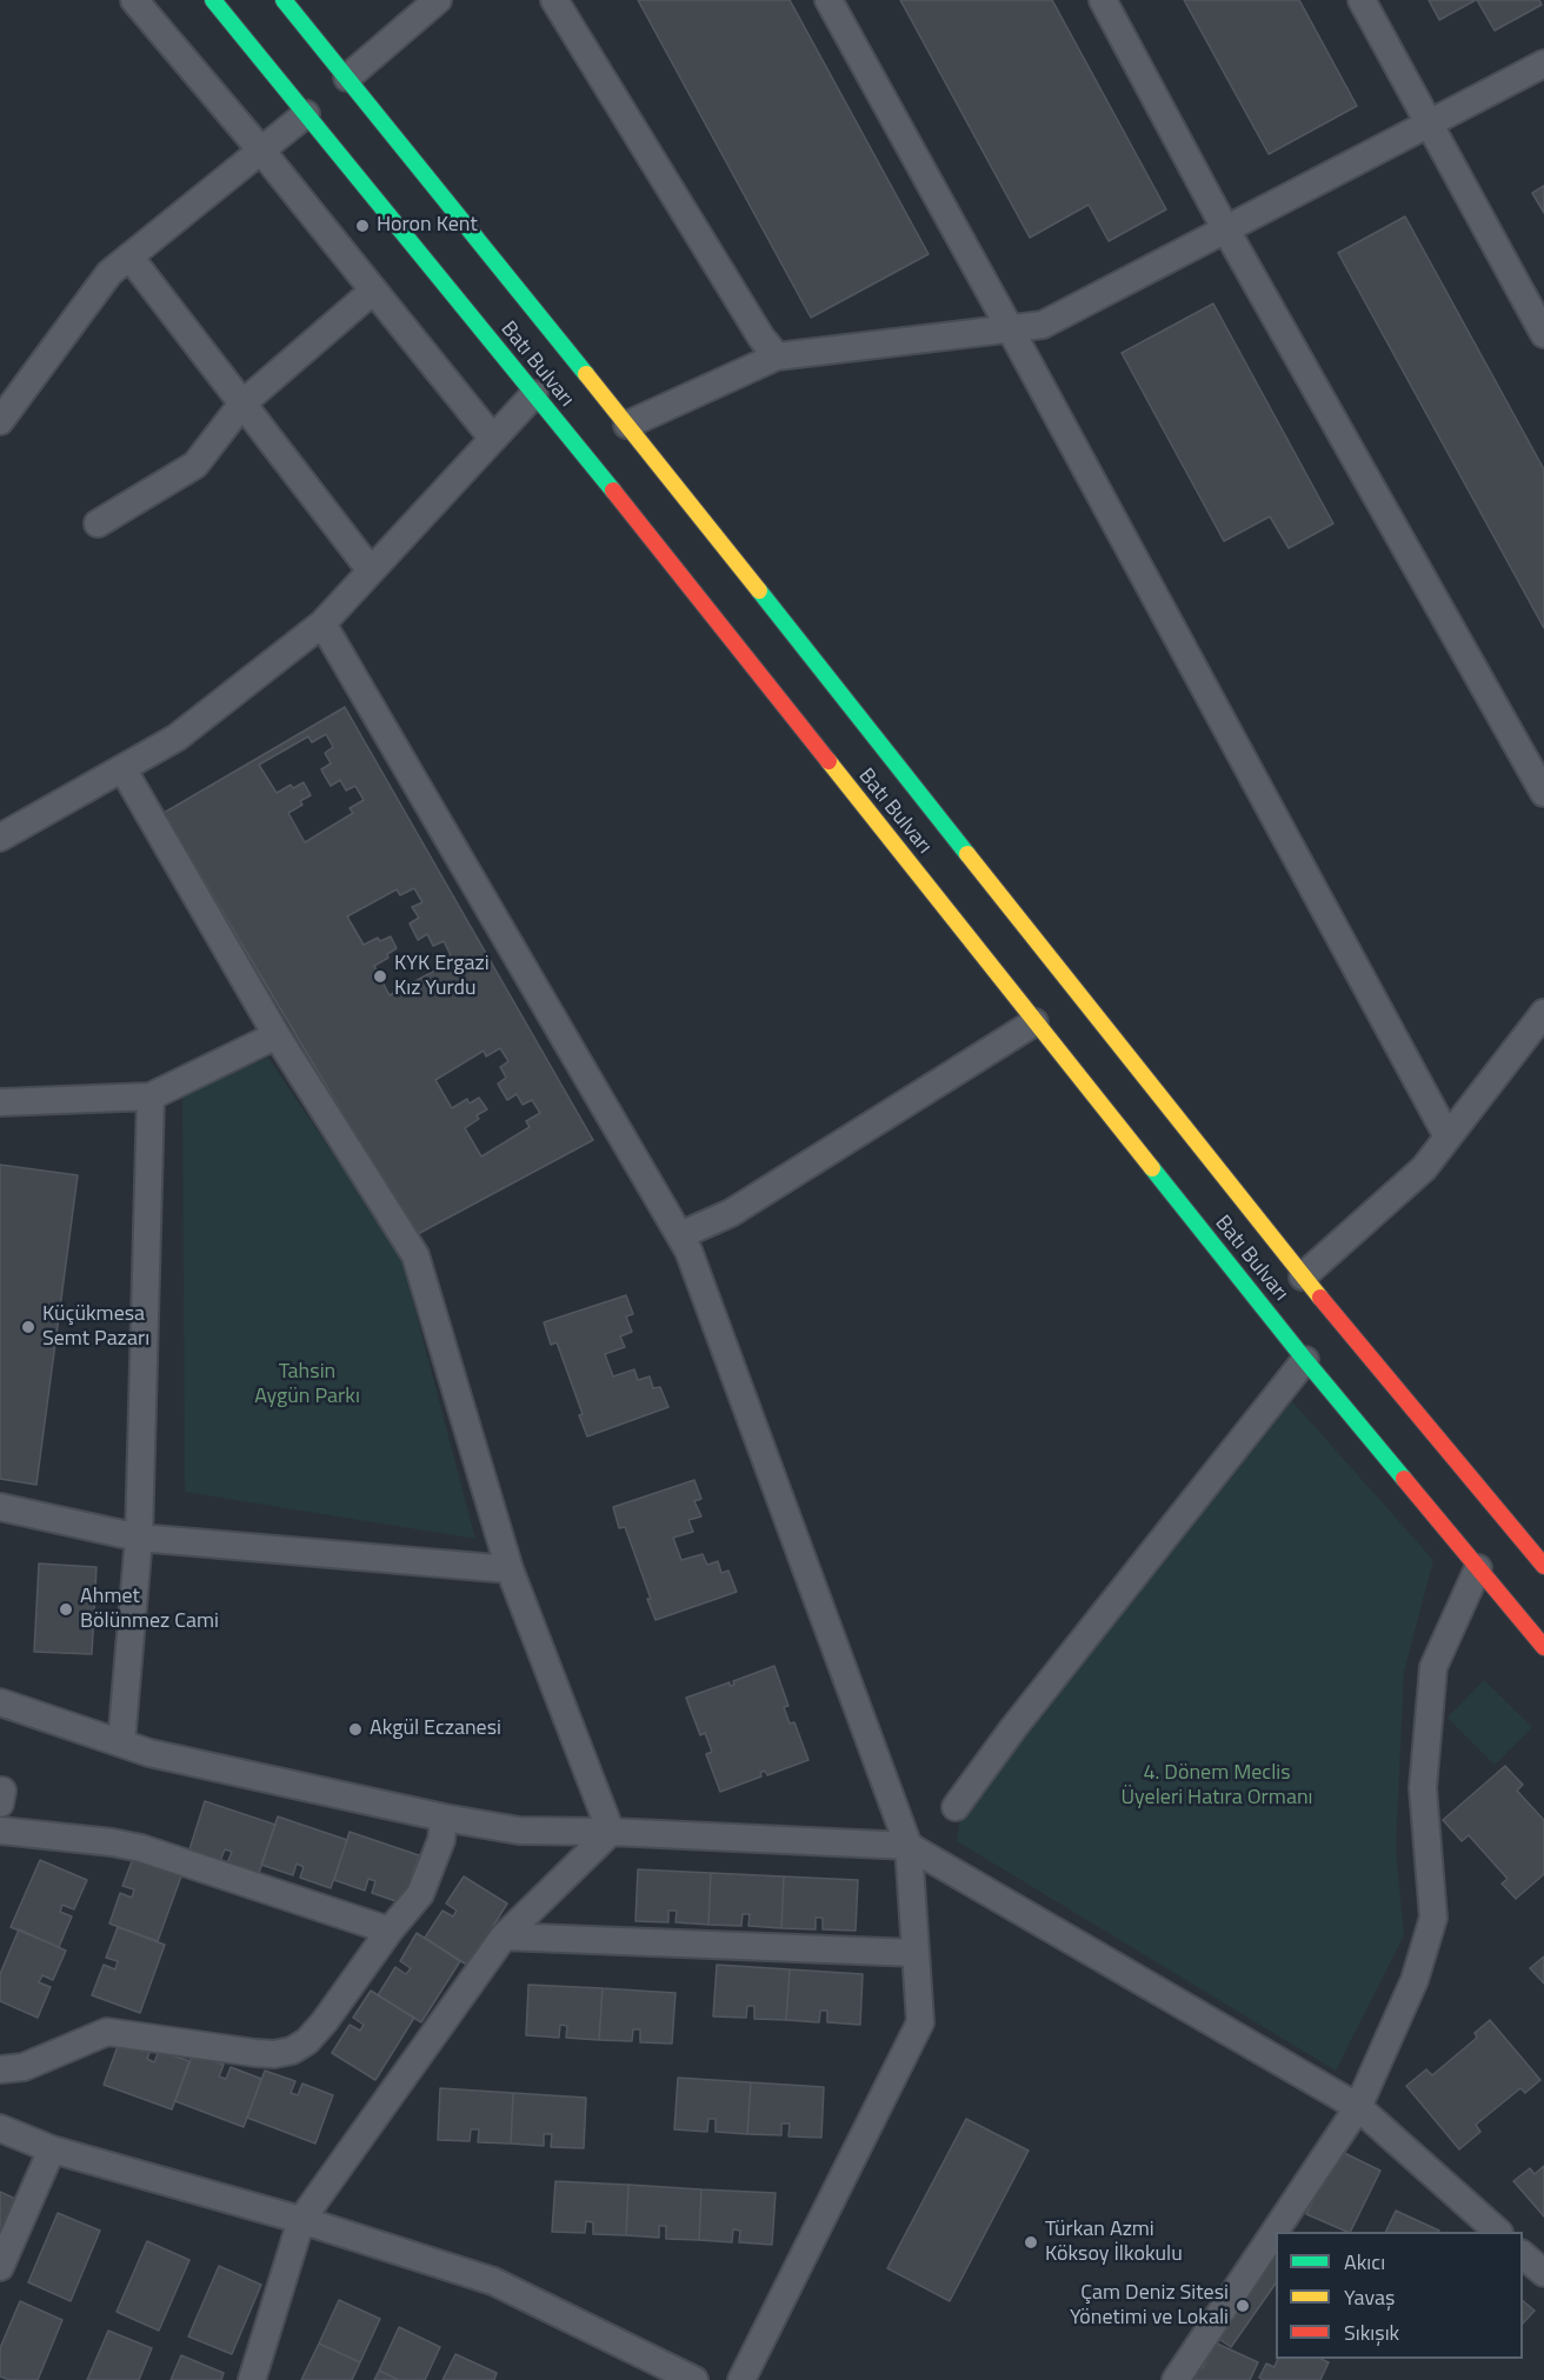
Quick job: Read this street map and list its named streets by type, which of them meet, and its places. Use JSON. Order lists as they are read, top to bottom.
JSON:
{
  "streets": {
    "main road": ["Batı Bulvarı"]
  },
  "parks": ["Tahsin Aygün Parkı", "4. Dönem Meclis Üyeleri Hatıra Ormanı"],
  "places": [
    "Horon Kent",
    "KYK Ergazi Kız Yurdu",
    "Küçükmesa Semt Pazarı",
    "Ahmet Bölünmez Cami",
    "Akgül Eczanesi",
    "Türkan Azmi Köksoy İlkokulu",
    "Çam Deniz Sitesi Yönetimi ve Lokali"
  ],
  "legend": ["Akıcı", "Yavaş", "Sıkışık"]
}
